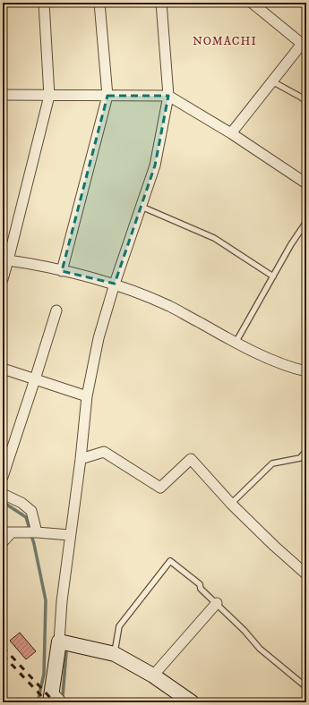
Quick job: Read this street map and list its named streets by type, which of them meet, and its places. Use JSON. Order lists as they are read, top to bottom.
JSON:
{
  "districts": ["NOMACHI"]
}
